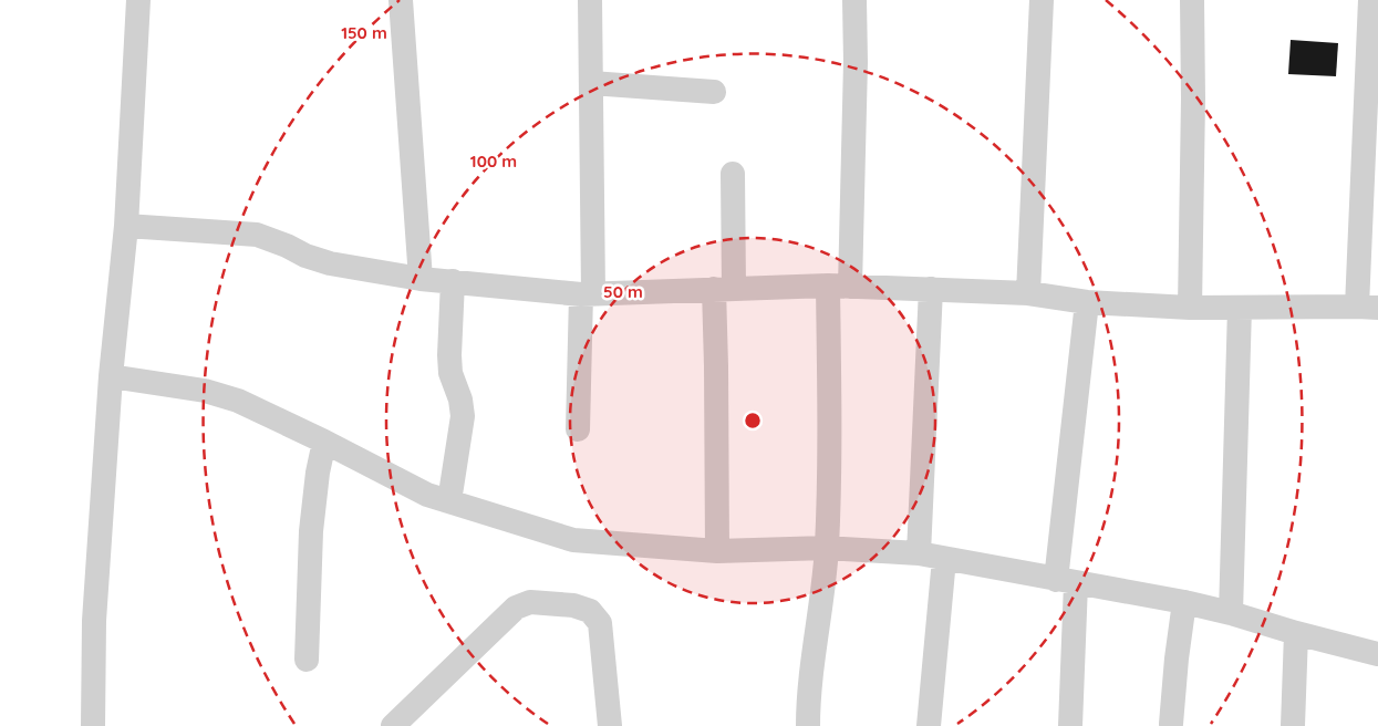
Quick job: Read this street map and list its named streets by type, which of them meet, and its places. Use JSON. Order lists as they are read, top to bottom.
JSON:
{
  "rings": ["150 m", "100 m", "50 m"]
}
